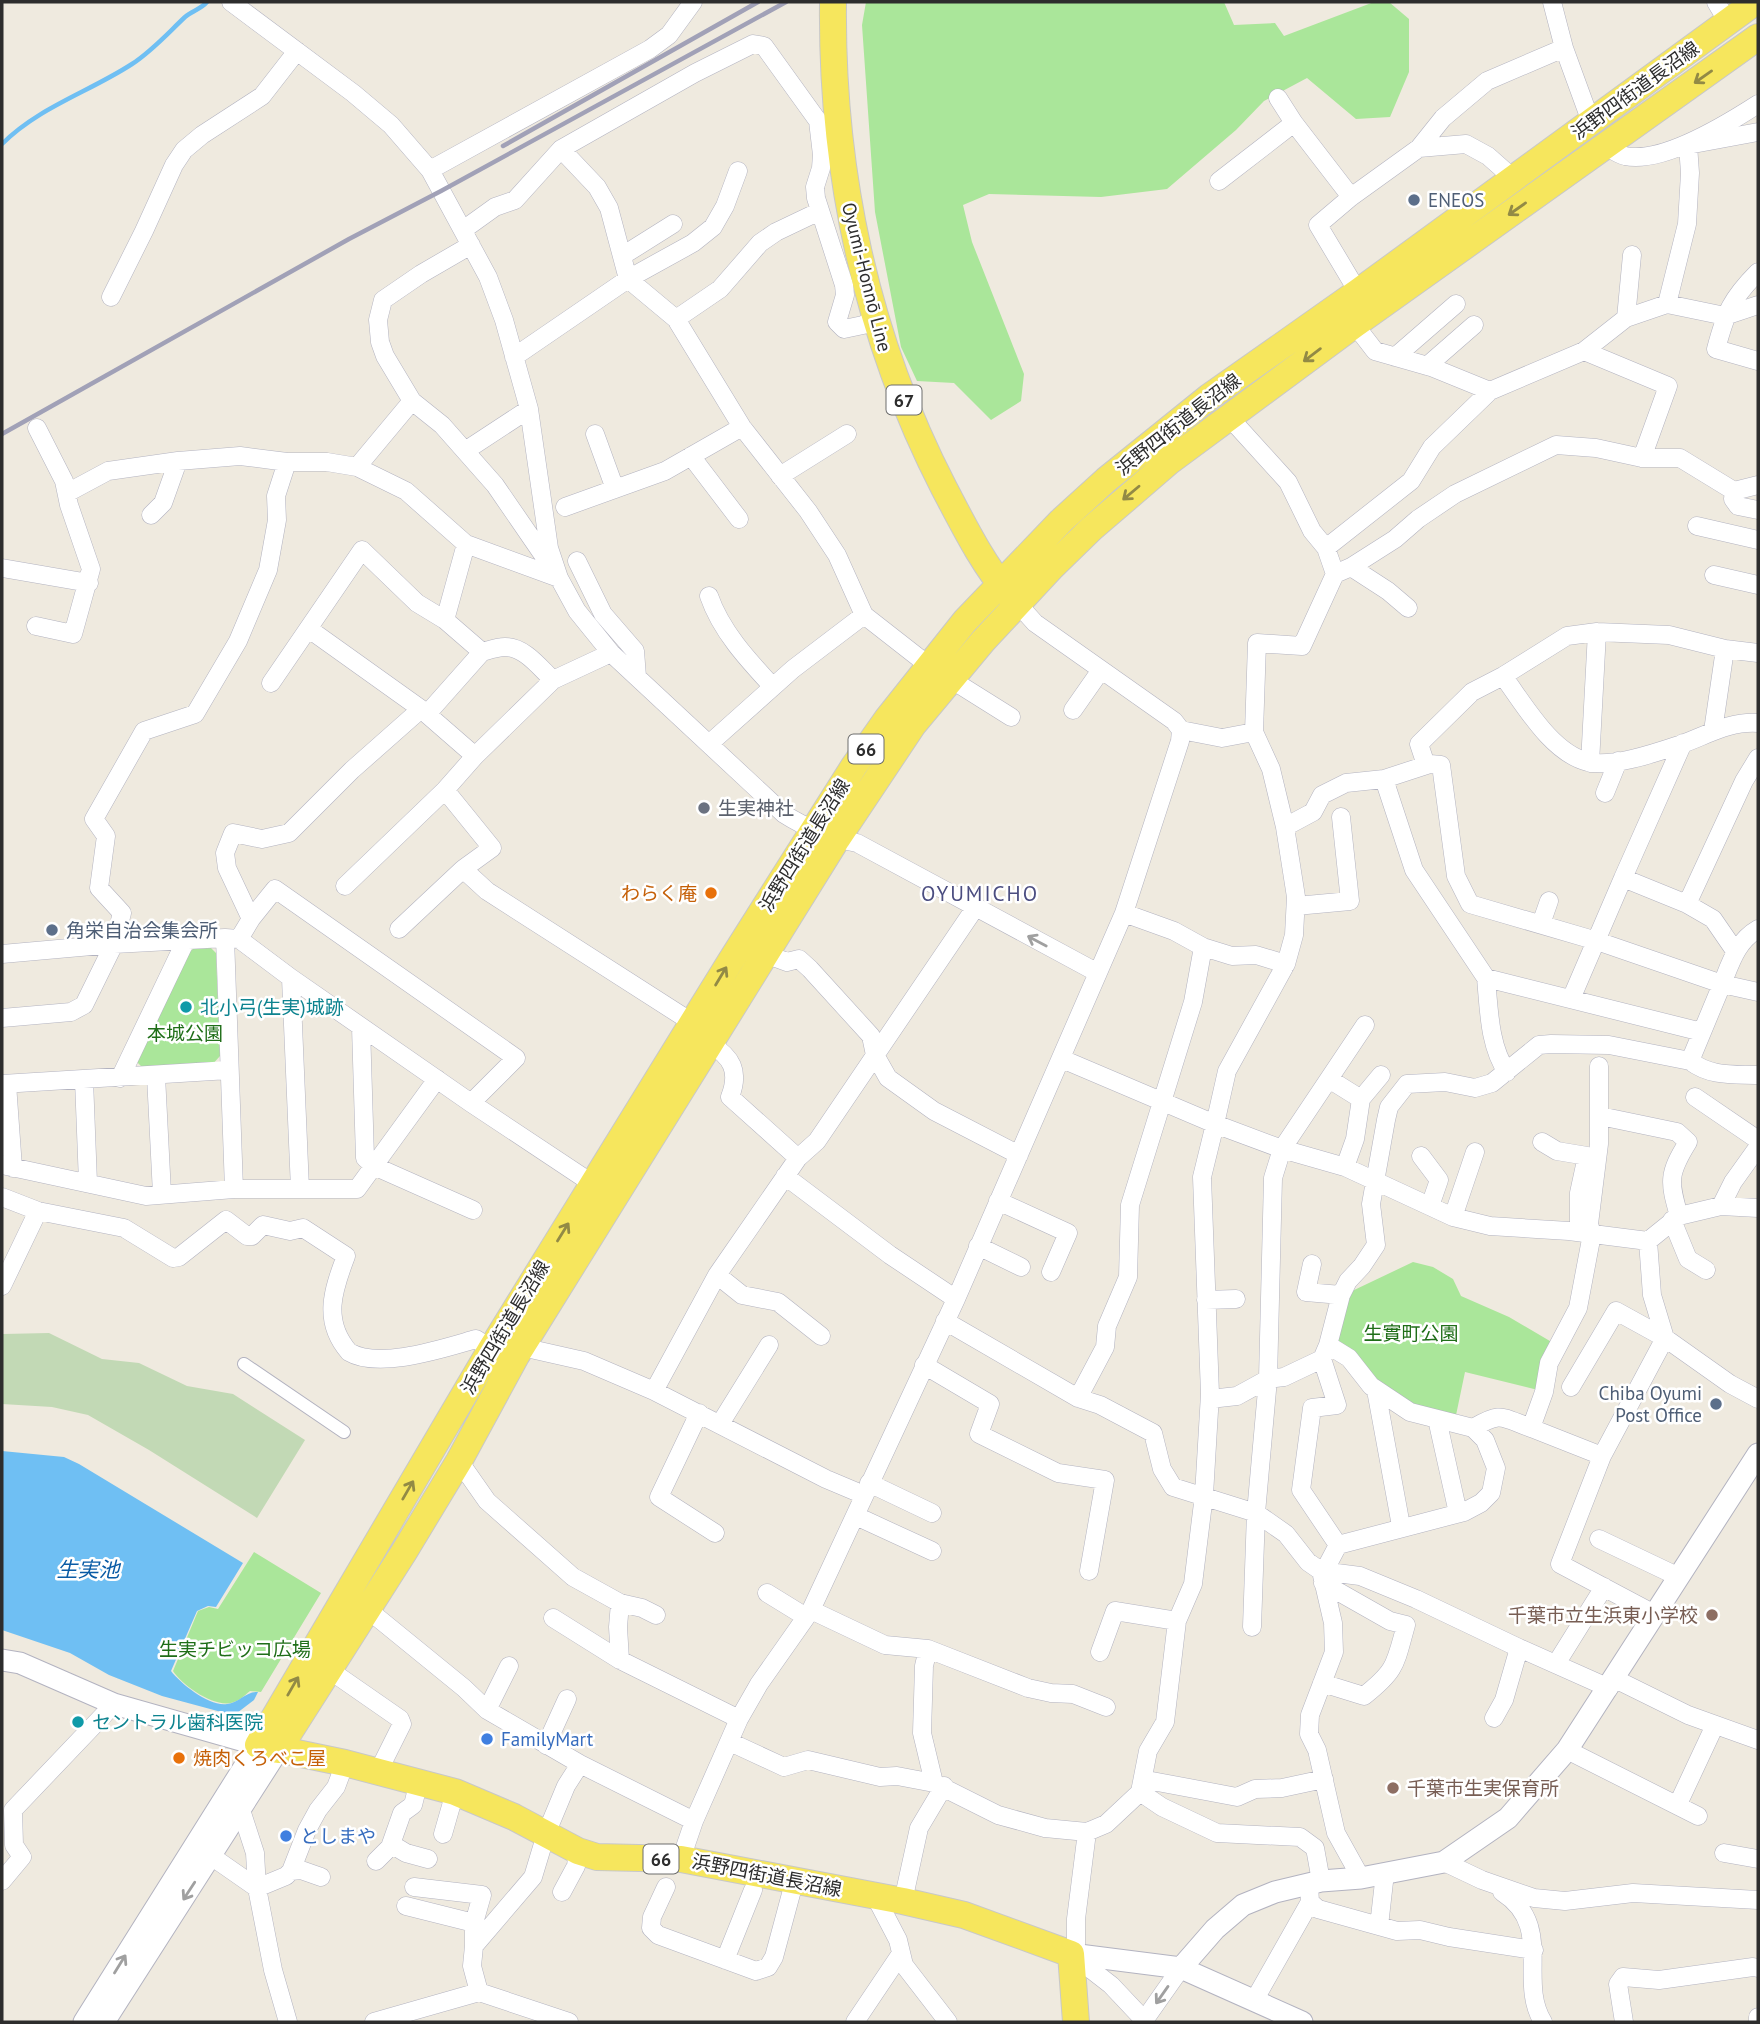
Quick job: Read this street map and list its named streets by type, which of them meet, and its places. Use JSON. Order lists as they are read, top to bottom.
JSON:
{
  "streets": {
    "main road": [
      "浜野四街道長沼線",
      "Oyumi-Honnō Line",
      "67",
      "66"
    ]
  },
  "crossings": [
    ["浜野四街道長沼線", "Oyumi-Honnō Line"]
  ],
  "districts": ["OYUMICHO"],
  "water": ["生実池"],
  "parks": ["本城公園", "生實町公園", "生実チビッコ広場"],
  "places": [
    "ENEOS",
    "生実神社",
    "わらく庵",
    "角栄自治会集会所",
    "北小弓(生実)城跡",
    "Chiba Oyumi Post Office",
    "千葉市立生浜東小学校",
    "セントラル歯科医院",
    "FamilyMart",
    "焼肉くろべこ屋",
    "千葉市生実保育所",
    "としまや"
  ]
}
